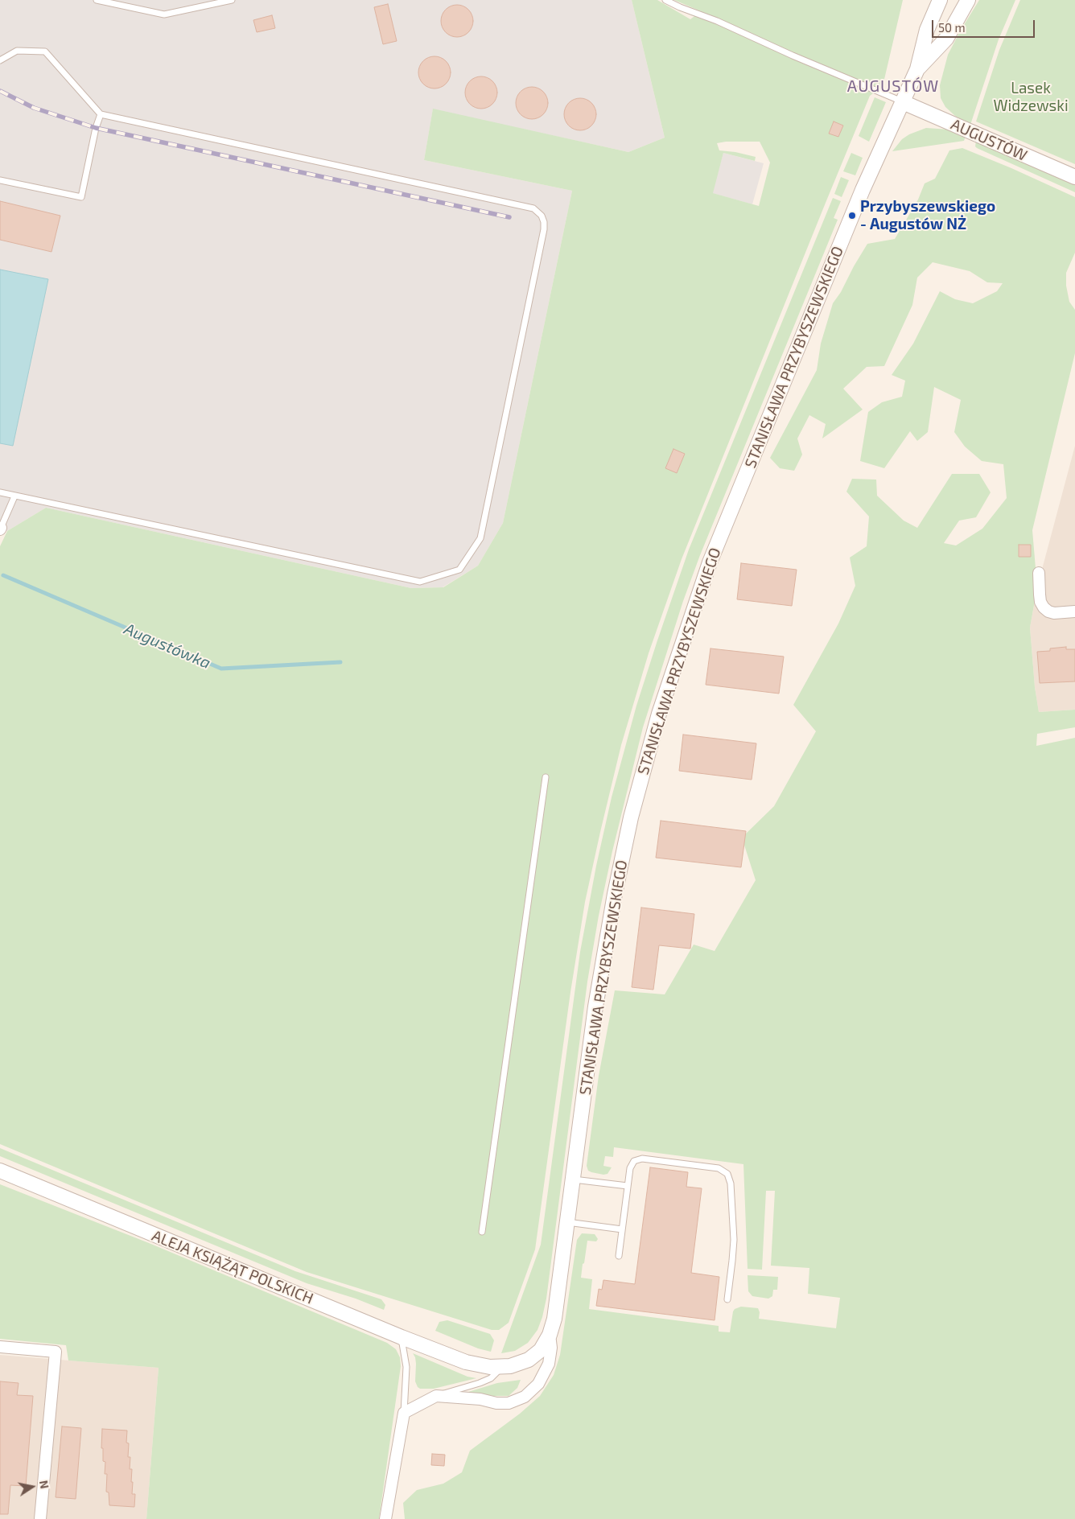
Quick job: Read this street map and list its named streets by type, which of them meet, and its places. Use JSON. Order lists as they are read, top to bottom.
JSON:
{
  "streets": {
    "street": ["AUGUSTÓW", "STANISŁAWA PRZYBYSZEWSKIEGO", "ALEJA KSIĄŻĄT POLSKICH"]
  },
  "crossings": [
    ["AUGUSTÓW", "STANISŁAWA PRZYBYSZEWSKIEGO"],
    ["STANISŁAWA PRZYBYSZEWSKIEGO", "ALEJA KSIĄŻĄT POLSKICH"]
  ],
  "districts": ["AUGUSTÓW"],
  "water": ["Augustówka"],
  "parks": ["Lasek Widzewski"],
  "places": ["Przybyszewskiego - Augustów NŻ"],
  "scale_bar": "50 m",
  "north": "right"
}
